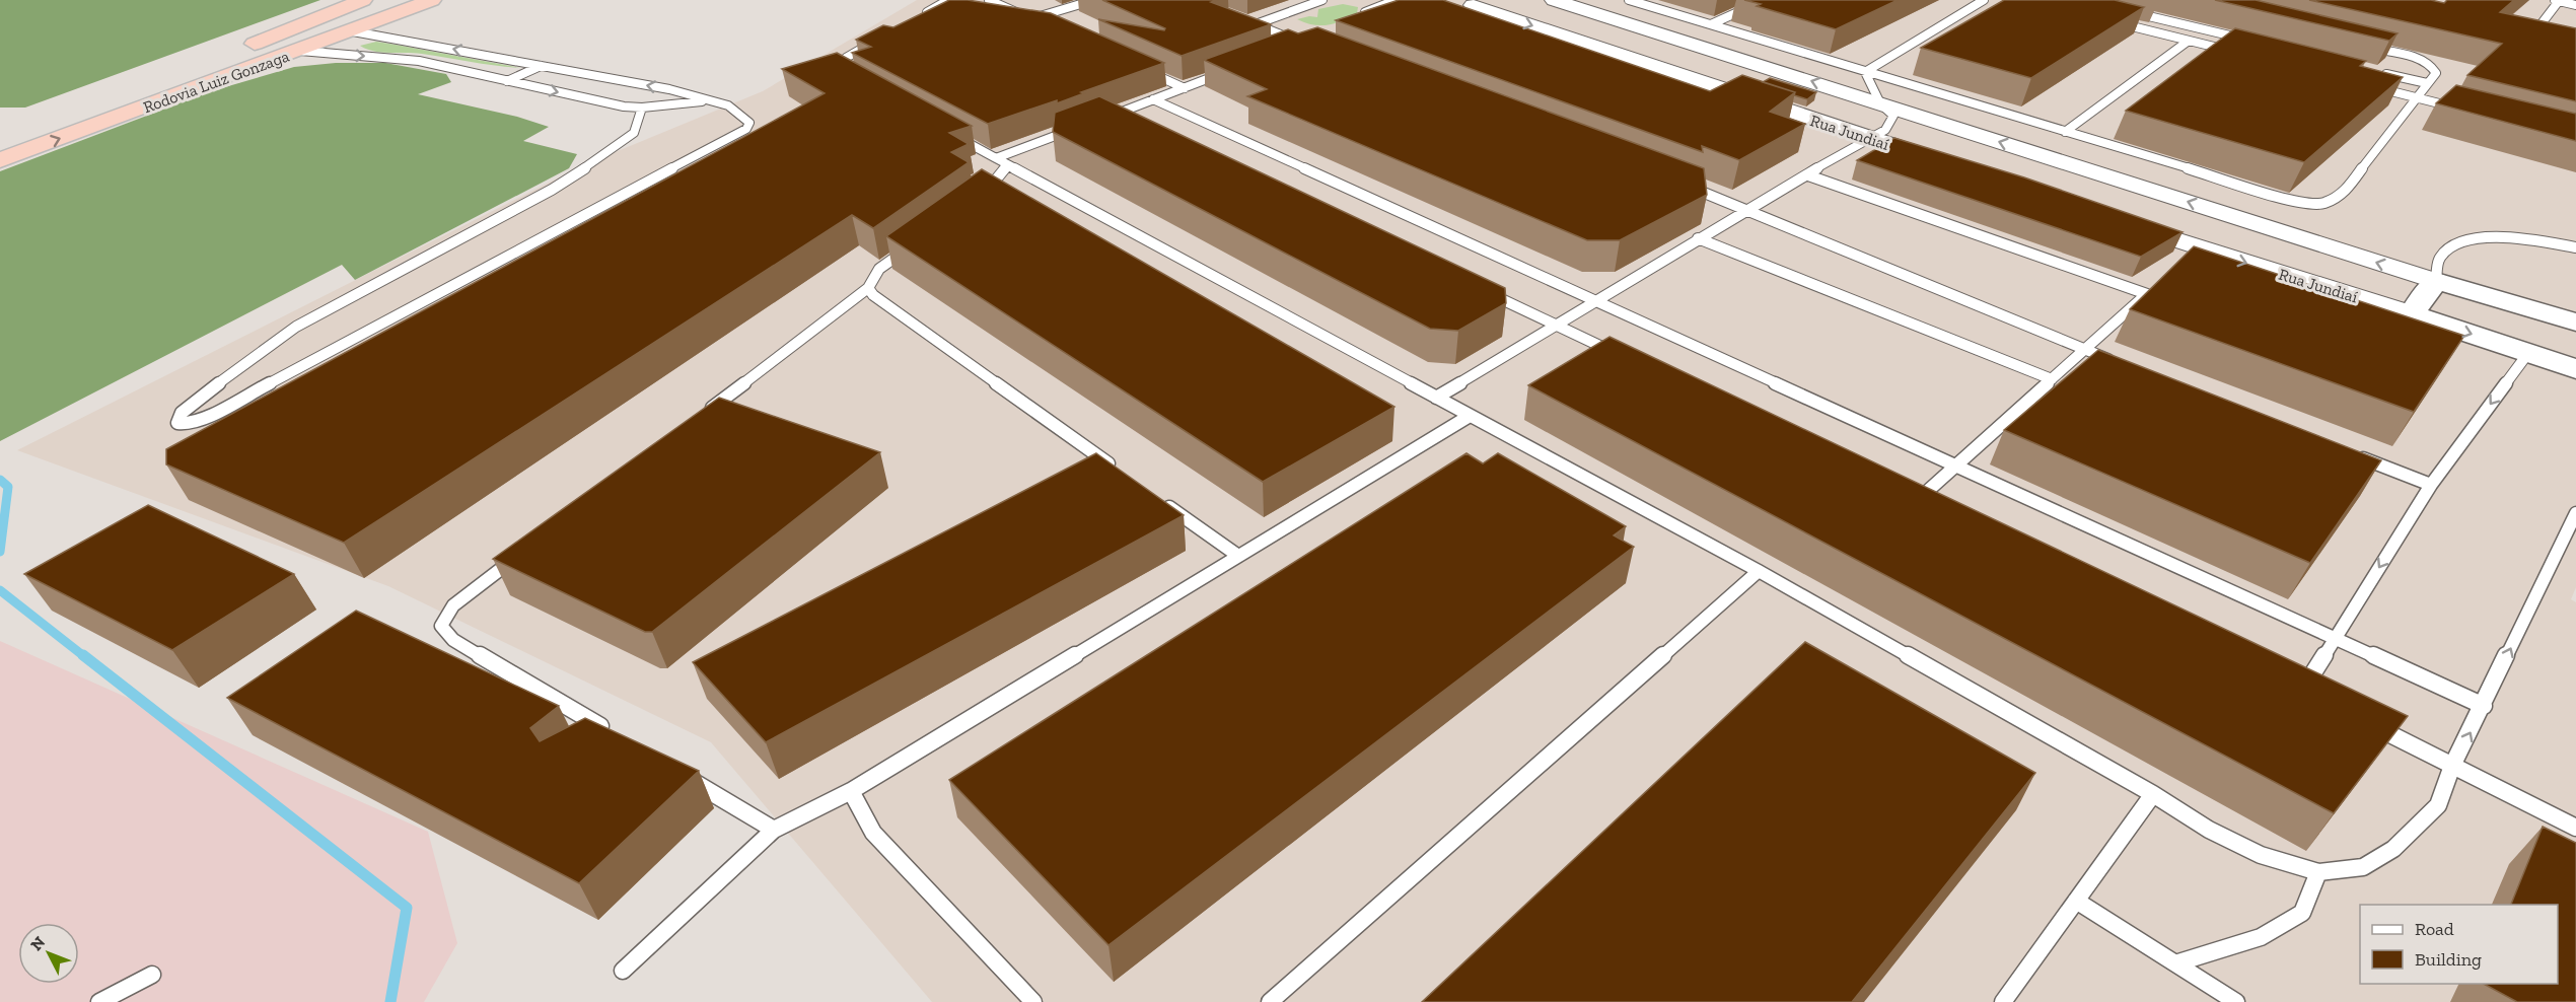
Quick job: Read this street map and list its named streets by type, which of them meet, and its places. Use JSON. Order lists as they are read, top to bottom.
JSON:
{
  "streets": {
    "highway": ["Rodovia Luiz Gonzaga"],
    "main road": ["Rua Jundiaí"]
  },
  "legend": ["Road", "Building"],
  "north": "top left"
}
